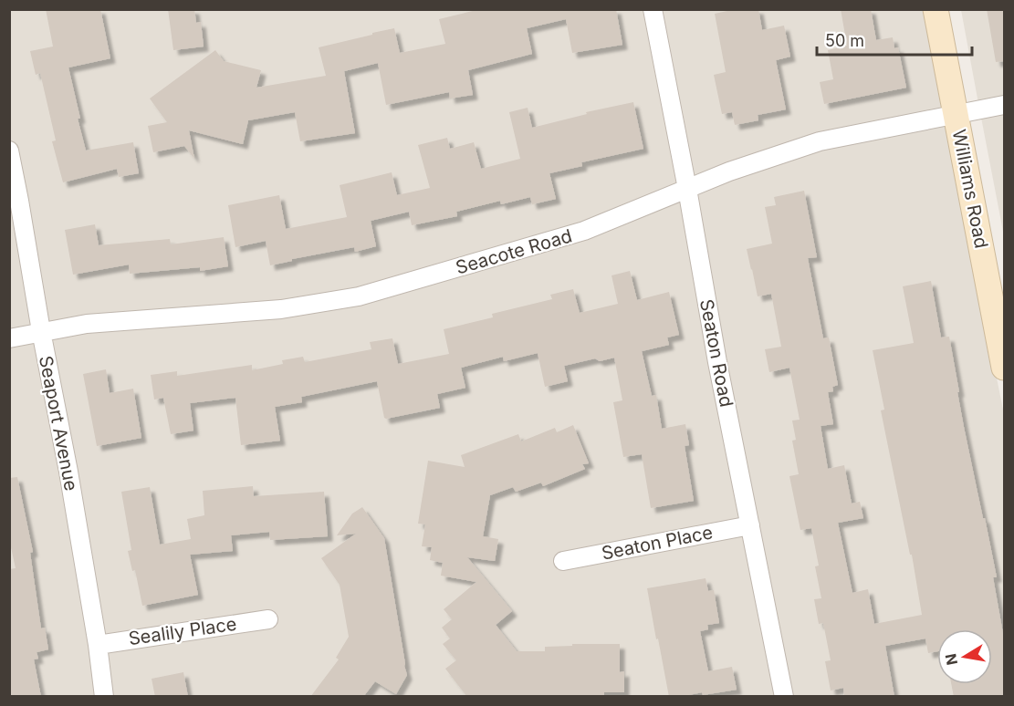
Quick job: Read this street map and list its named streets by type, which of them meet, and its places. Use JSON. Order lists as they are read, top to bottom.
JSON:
{
  "streets": {
    "street": [
      "Williams Road",
      "Seacote Road",
      "Seaton Road",
      "Seaport Avenue",
      "Seaton Place",
      "Sealily Place"
    ]
  },
  "crossings": [
    ["Williams Road", "Seacote Road"],
    ["Seacote Road", "Seaton Road"],
    ["Seacote Road", "Seaport Avenue"],
    ["Seaton Road", "Seaton Place"],
    ["Seaport Avenue", "Sealily Place"]
  ],
  "scale_bar": "50 m",
  "north": "left"
}
